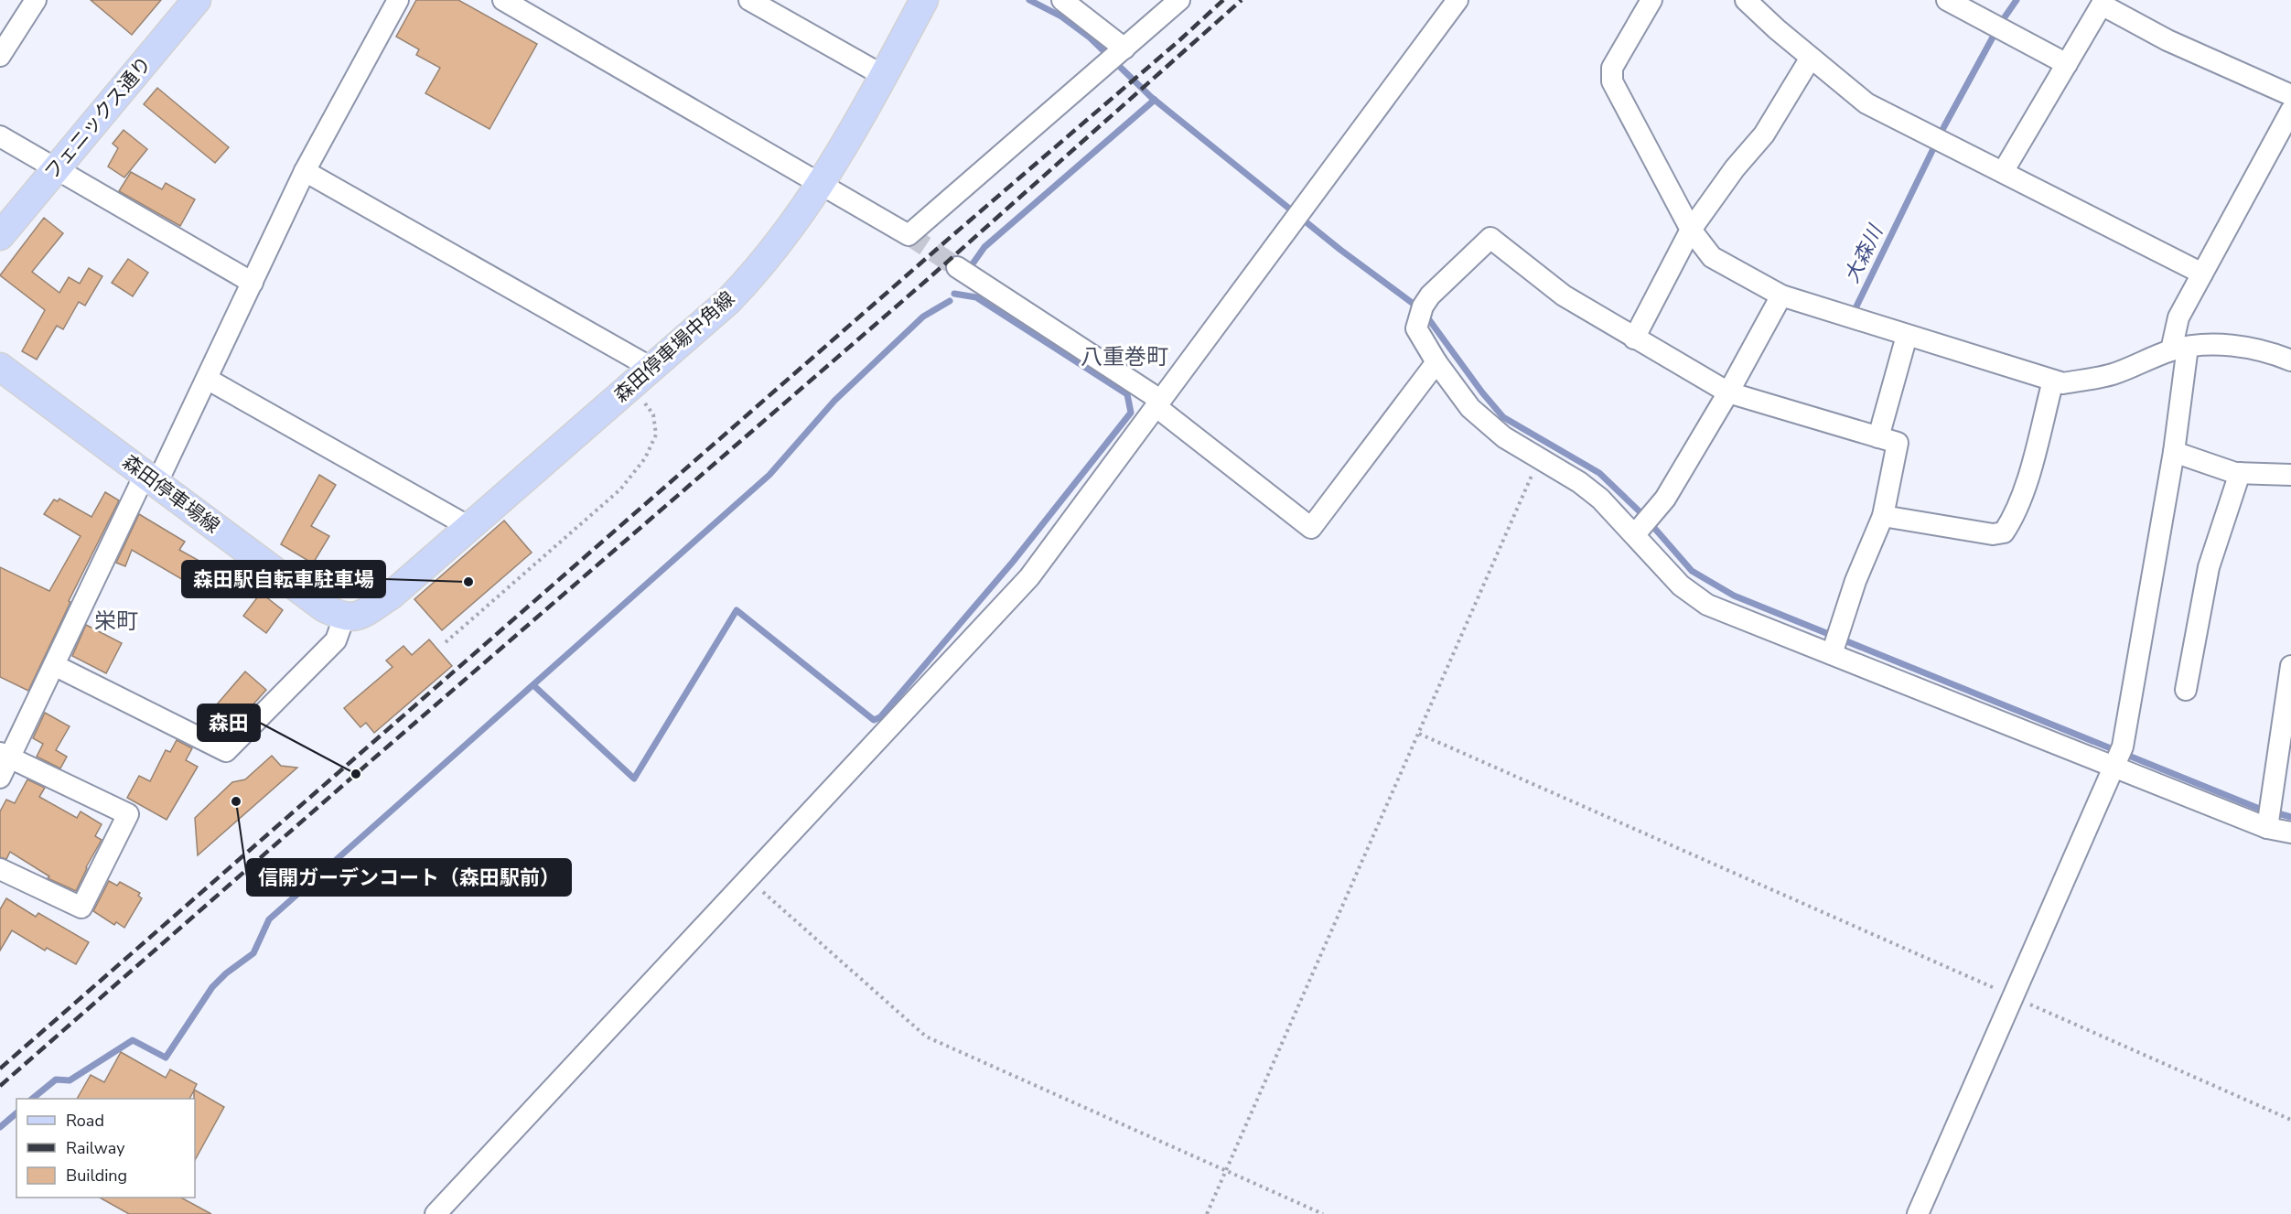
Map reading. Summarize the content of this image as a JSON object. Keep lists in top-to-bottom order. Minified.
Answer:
{"streets":{"main road":["フェニックス通り","森田停車場中角線","森田停車場線"]},"crossings":[["森田停車場中角線","森田停車場線"]],"districts":["八重巻町","栄町"],"water":["大森川"],"places":["森田駅自転車駐車場","森田","信開ガーデンコート（森田駅前）"],"legend":["Road","Railway","Building"]}
